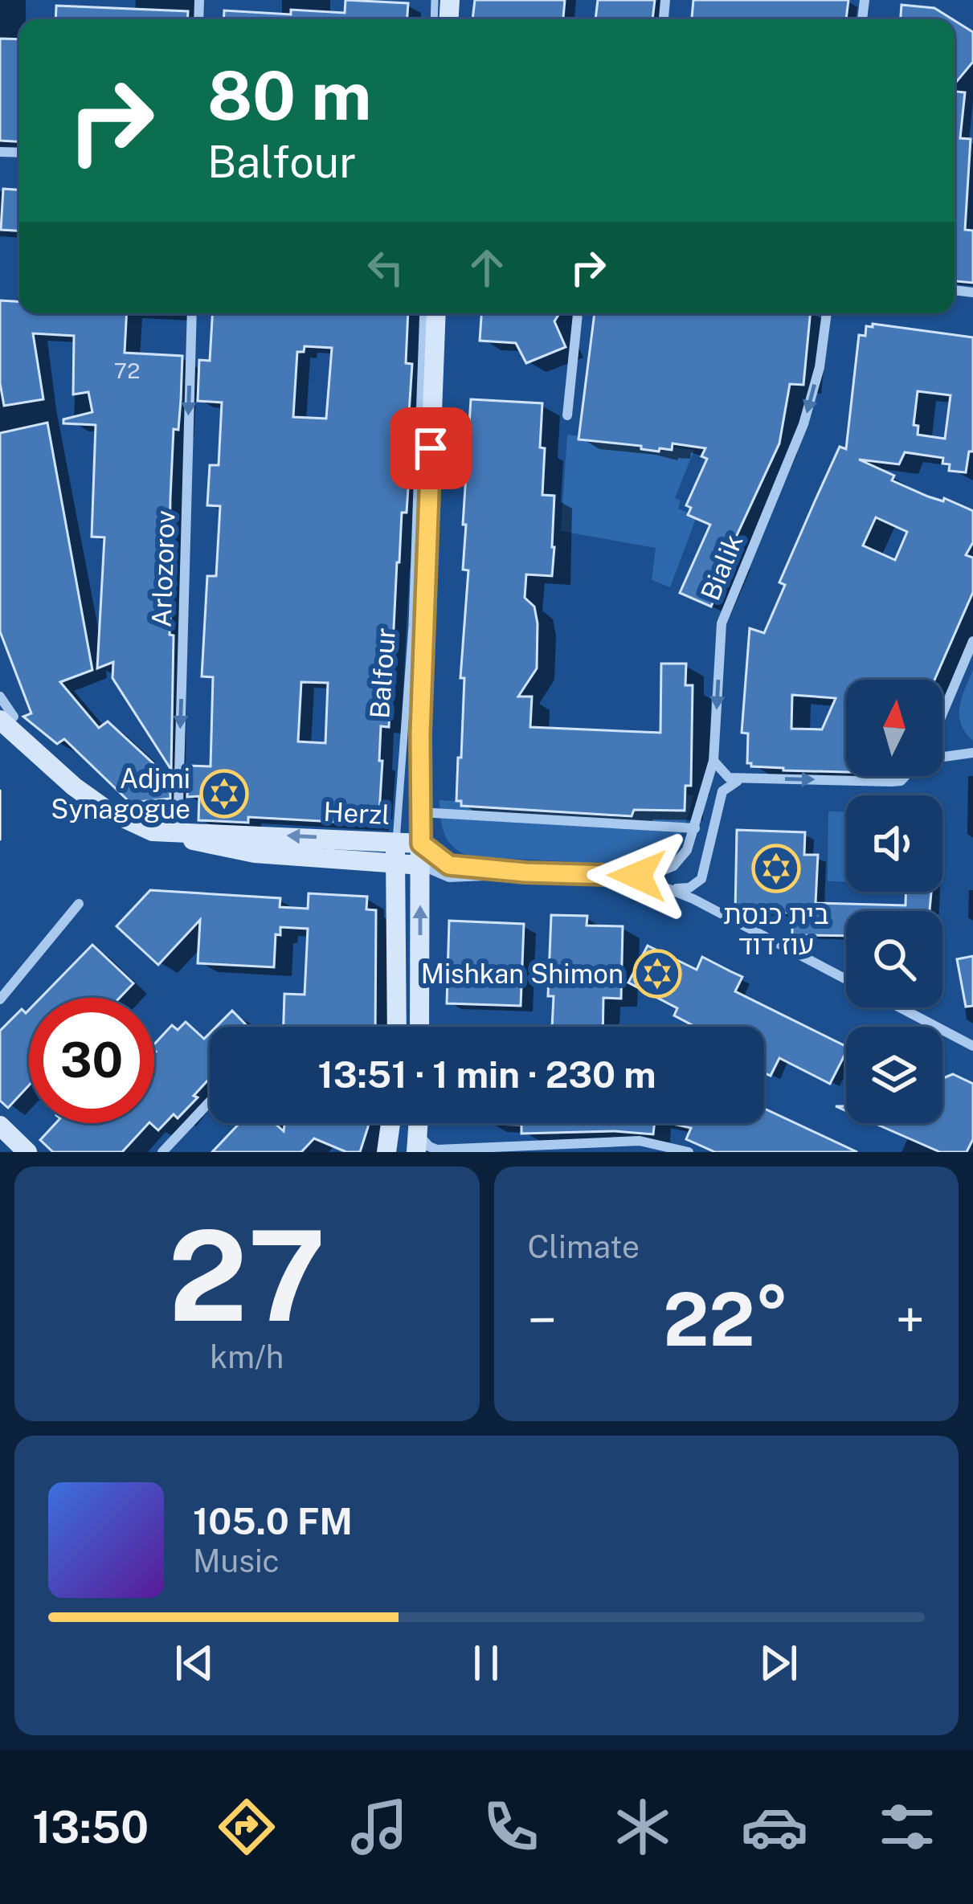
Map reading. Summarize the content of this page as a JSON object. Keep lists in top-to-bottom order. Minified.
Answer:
{"streets":{"street":["Bialik","Arlozorov","Balfour","Herzl"]},"crossings":[["Bialik","Herzl"],["Arlozorov","Herzl"],["Balfour","Herzl"]],"one_way":["Bialik","Arlozorov"],"places":{"synagogue":["Adjmi Synagogue","בית כנסת עוז דוד","Mishkan Shimon"]},"house_numbers":["72"],"north":"top","page":{"turn":["80 m","Balfour"],"limit":"30","trip":"13:51 · 1 min · 230 m","tile":[["27","km/h"],"Climate"],"heat":["−","22°","+"],"song":["105.0 FM","Music"],"tabs":"13:50"}}
